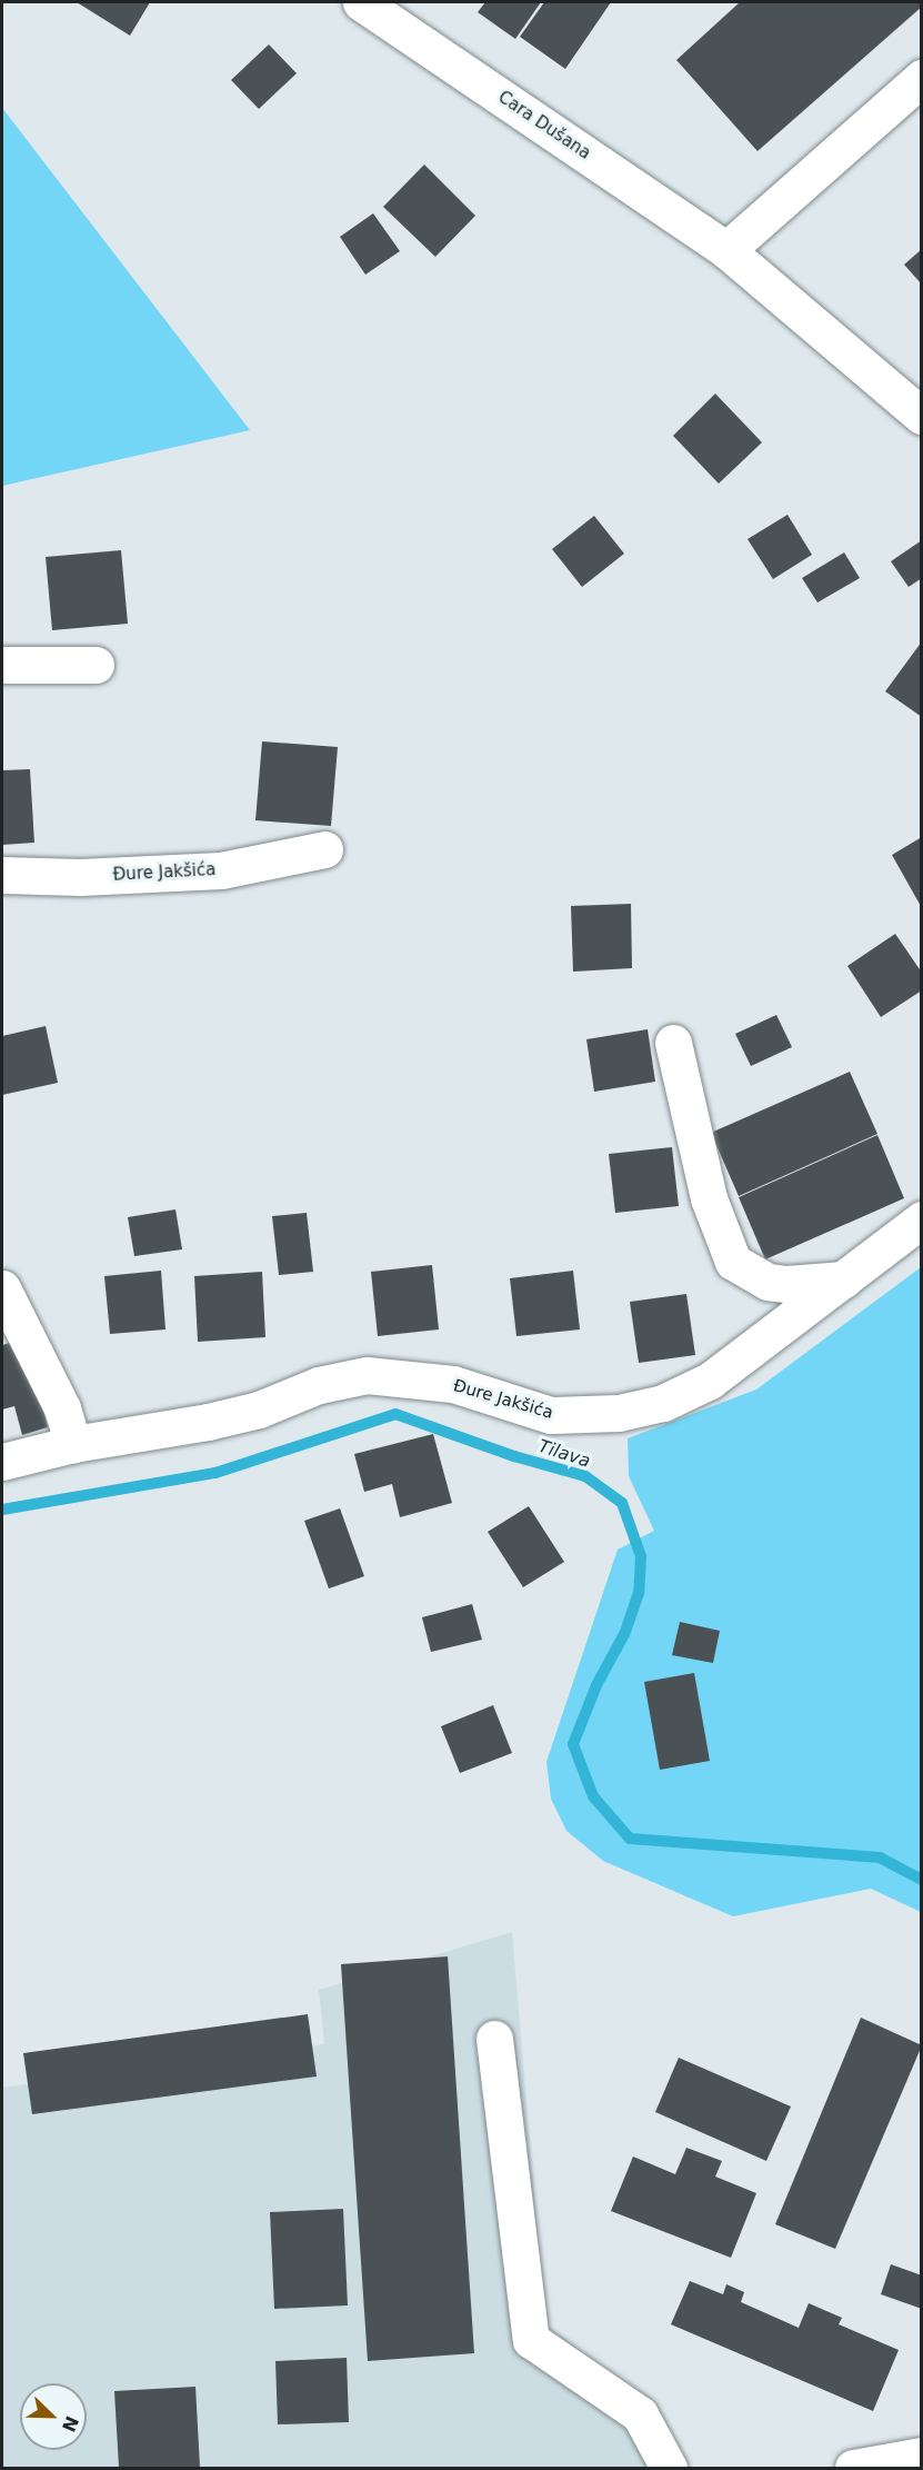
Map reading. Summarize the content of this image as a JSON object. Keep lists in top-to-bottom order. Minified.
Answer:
{"streets":{"street":["Cara Dušana","Đure Jakšića"]},"water":["Tilava"],"north":"bottom right"}
